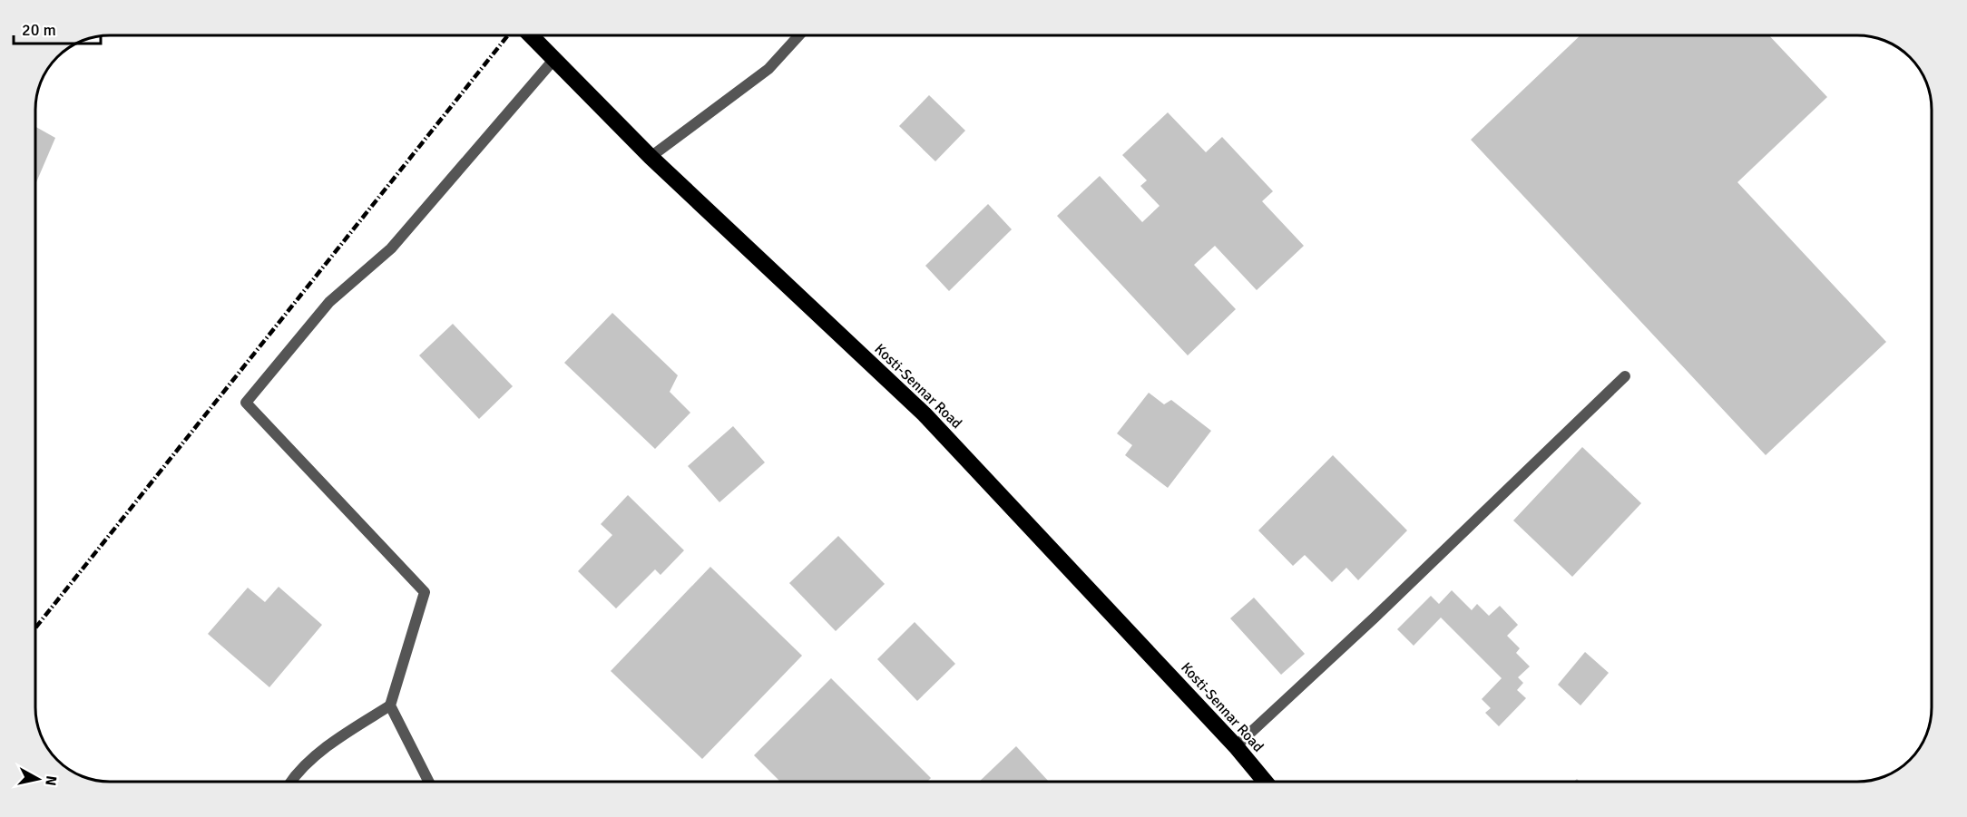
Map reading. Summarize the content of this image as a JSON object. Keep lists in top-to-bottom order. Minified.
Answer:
{"streets":{"highway":["Kosti-Sennar Road"]},"scale_bar":"20 m","north":"right"}
